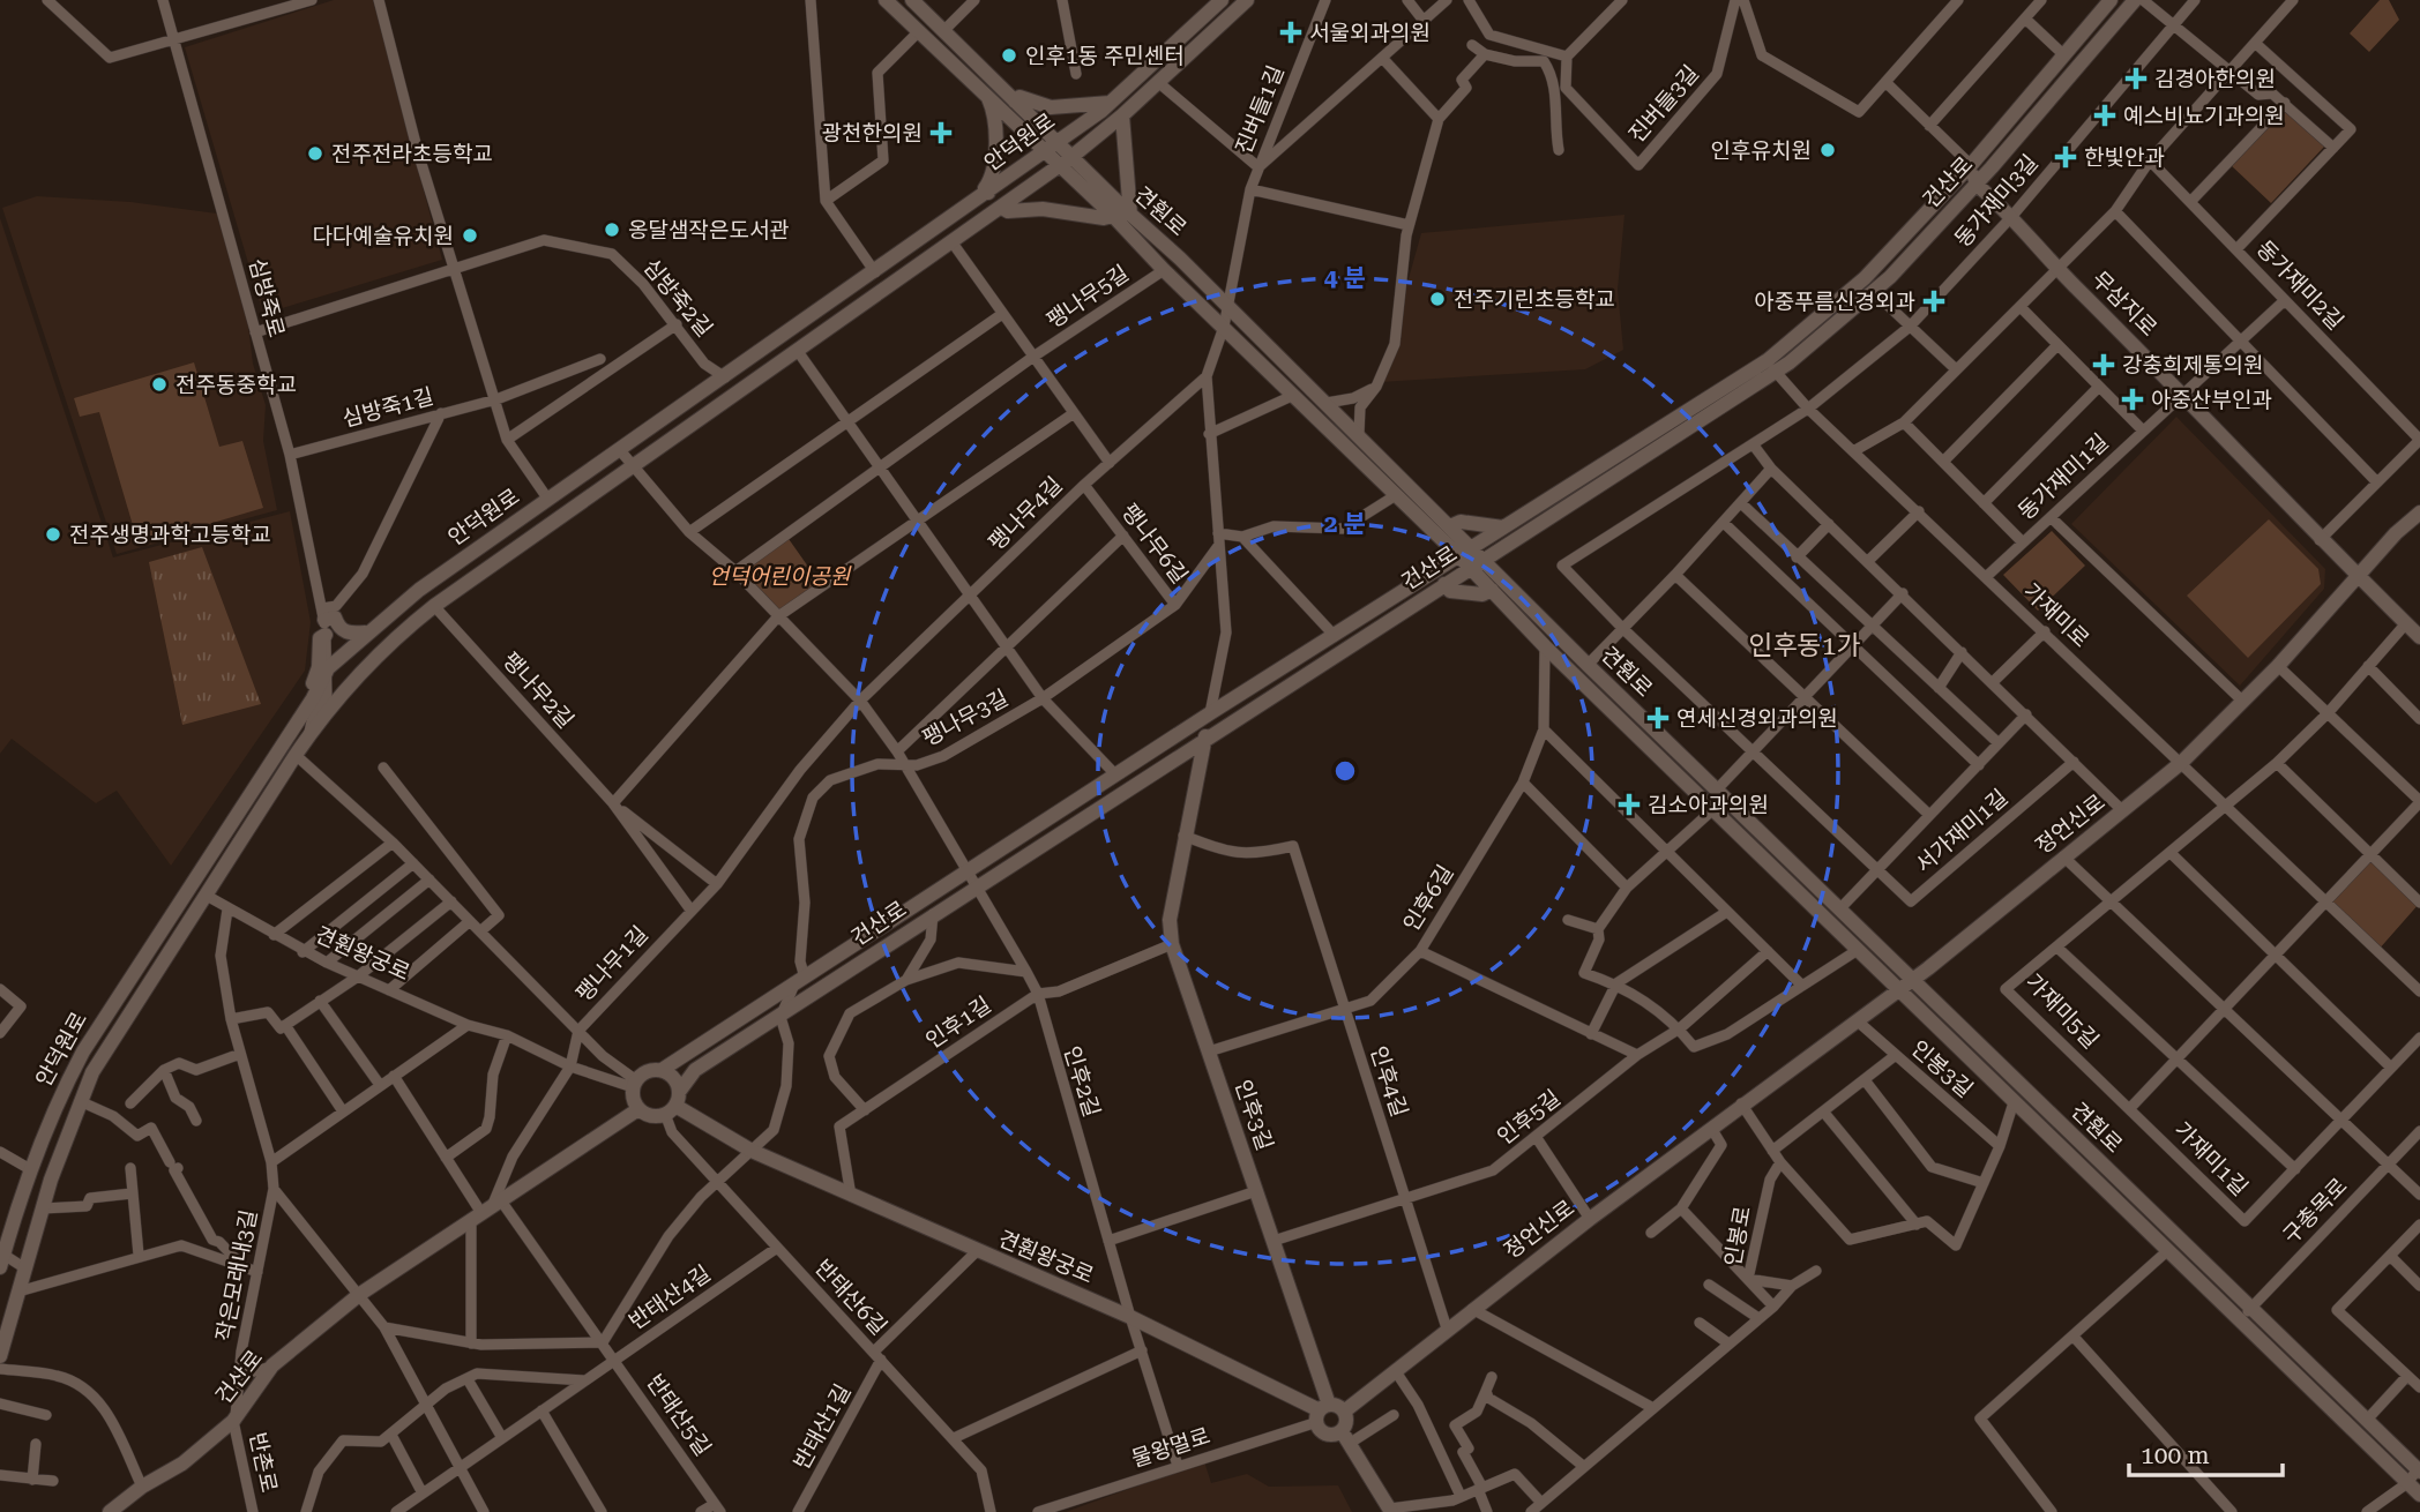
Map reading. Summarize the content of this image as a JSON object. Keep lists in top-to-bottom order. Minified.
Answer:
{"streets":{"street":["진버들3길","진버들1길","안덕원로","건산로","동가재미3길","견훤로","동가재미2길","팽나무5길","심방죽로","심방죽2길","무삼지로","심방죽1길","동가재미1길","팽나무4길","팽나무6길","가재미로","팽나무2길","팽나무3길","정언신로","서가재미1길","인후6길","견훤왕궁로","팽나무1길","가재미5길","인후1길","인봉3길","인후2길","인후4길","인후3길","인후5길","가재미1길","구총목로","인봉로","작은모래내3길","반태산4길","반태산6길","반태산5길","반태산1길","물왕멀로","반촌로"]},"crossings":[["진버들1길","견훤로"],["진버들1길","팽나무6길"],["안덕원로","견훤로"],["안덕원로","팽나무5길"],["안덕원로","심방죽로"],["안덕원로","심방죽2길"],["안덕원로","팽나무2길"],["안덕원로","팽나무3길"],["안덕원로","견훤왕궁로"],["안덕원로","팽나무1길"],["건산로","견훤로"],["건산로","무삼지로"],["건산로","팽나무6길"],["건산로","가재미로"],["건산로","팽나무3길"],["건산로","견훤왕궁로"],["건산로","인후2길"],["건산로","인후3길"],["건산로","작은모래내3길"],["건산로","반태산6길"],["건산로","반태산5길"],["건산로","반촌로"],["동가재미3길","무삼지로"],["동가재미3길","가재미로"],["견훤로","팽나무5길"],["견훤로","팽나무6길"],["견훤로","정언신로"],["견훤로","서가재미1길"],["견훤로","인후6길"],["견훤로","구총목로"],["동가재미2길","동가재미1길"],["팽나무5길","팽나무4길"],["팽나무5길","팽나무6길"],["심방죽로","심방죽2길"],["심방죽로","심방죽1길"],["무삼지로","동가재미1길"],["무삼지로","정언신로"],["무삼지로","가재미5길"],["동가재미1길","가재미로"],["팽나무4길","팽나무6길"],["팽나무4길","팽나무3길"],["팽나무6길","인후3길"],["가재미로","정언신로"],["가재미로","가재미5길"],["팽나무2길","팽나무1길"],["팽나무3길","인후2길"],["정언신로","인봉3길"],["정언신로","인후4길"],["인후6길","인후4길"],["인후6길","인후3길"],["견훤왕궁로","인후1길"],["견훤왕궁로","인후2길"],["견훤왕궁로","인후3길"],["견훤왕궁로","작은모래내3길"],["견훤왕궁로","반태산6길"],["견훤왕궁로","반태산1길"],["견훤왕궁로","물왕멀로"],["가재미5길","가재미1길"],["인후1길","인후2길"],["인후1길","인후3길"],["인후2길","물왕멀로"],["인후4길","인후3길"],["인후4길","인후5길"],["인후3길","인후5길"],["인후3길","물왕멀로"],["작은모래내3길","반촌로"],["반태산4길","반태산6길"],["반태산4길","반태산5길"],["반태산6길","반태산1길"]],"districts":["인후동1가"],"parks":["언덕어린이공원"],"places":{"health":["서울외과의원","김경아한의원","예스비뇨기과의원","광천한의원","한빛안과","아중푸름신경외과","강충희제통의원","아중산부인과","연세신경외과의원","김소아과의원"],"other":["인후1동 주민센터","인후유치원","전주전라초등학교","옹달샘작은도서관","다다예술유치원","전주기린초등학교","전주동중학교","전주생명과학고등학교"]},"scale_bar":"100 m","rings":["4 분","2 분"]}
